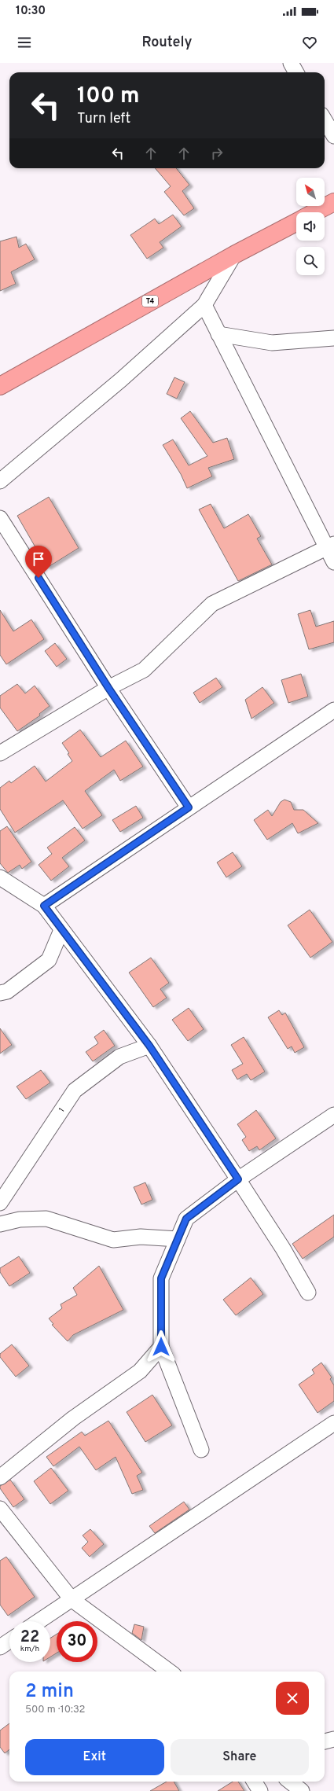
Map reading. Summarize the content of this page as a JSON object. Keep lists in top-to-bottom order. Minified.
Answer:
{"streets":{"highway":["T4"],"street":["1"]},"north":"top left","page":{"status":"10:30","header":"Routely","turn":["100 m","Turn left"],"speed":"22 km/h","limit":"30","heading":["2 min","500 m · 10:32"],"buttons":["Exit","Share"]}}
